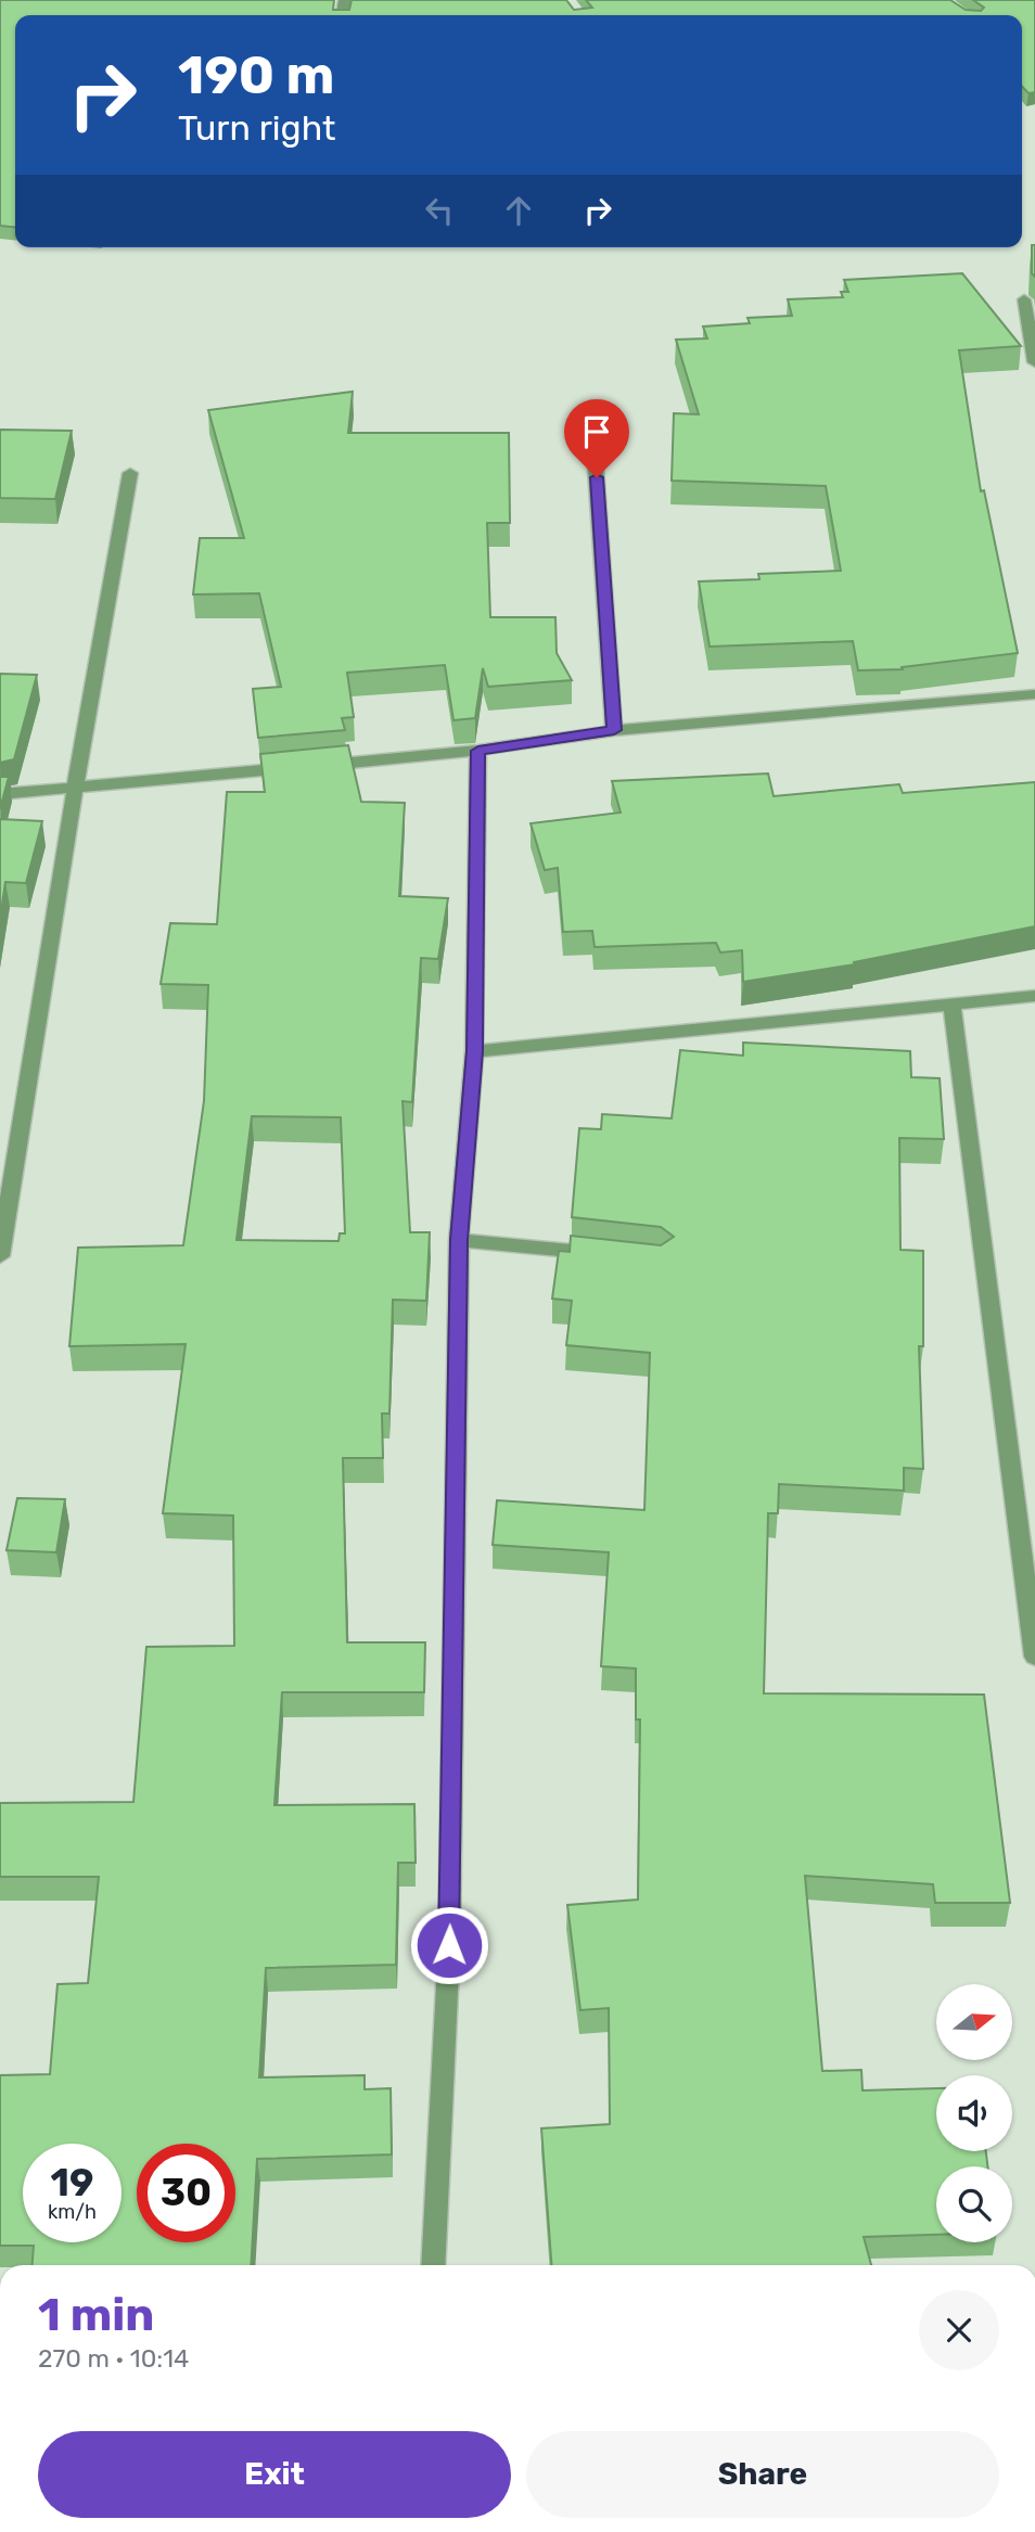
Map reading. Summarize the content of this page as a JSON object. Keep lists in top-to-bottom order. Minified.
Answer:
{"north":"right","page":{"turn":["190 m","Turn right"],"speed":"19 km/h","limit":"30","heading":["1 min","270 m · 10:14"],"buttons":["Exit","Share"]}}
